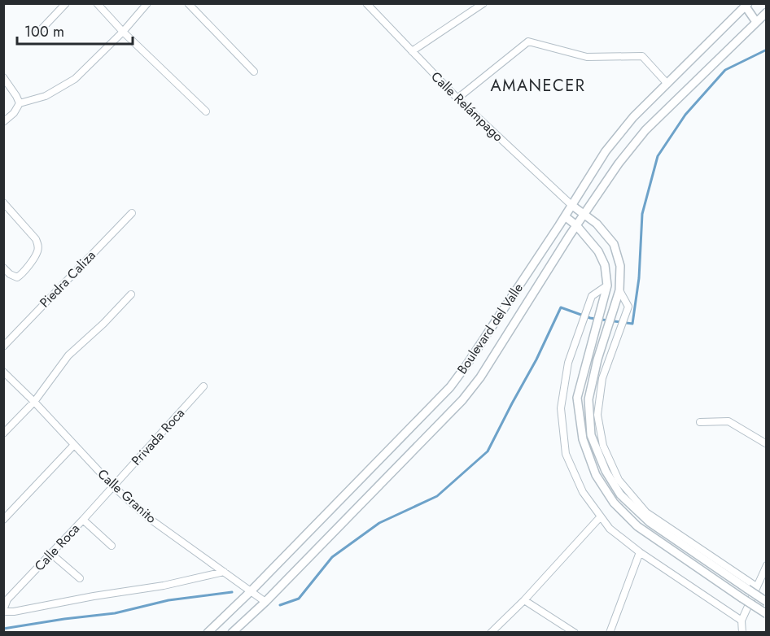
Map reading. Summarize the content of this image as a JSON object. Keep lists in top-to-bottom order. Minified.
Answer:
{"streets":{"street":["Calle Relámpago","Piedra Caliza","Boulevard del Valle","Privada Roca","Calle Granito","Calle Roca"]},"crossings":[["Calle Relámpago","Boulevard del Valle"],["Boulevard del Valle","Calle Granito"],["Privada Roca","Calle Granito"],["Privada Roca","Calle Roca"],["Calle Granito","Calle Roca"]],"districts":["AMANECER"],"scale_bar":"100 m"}
